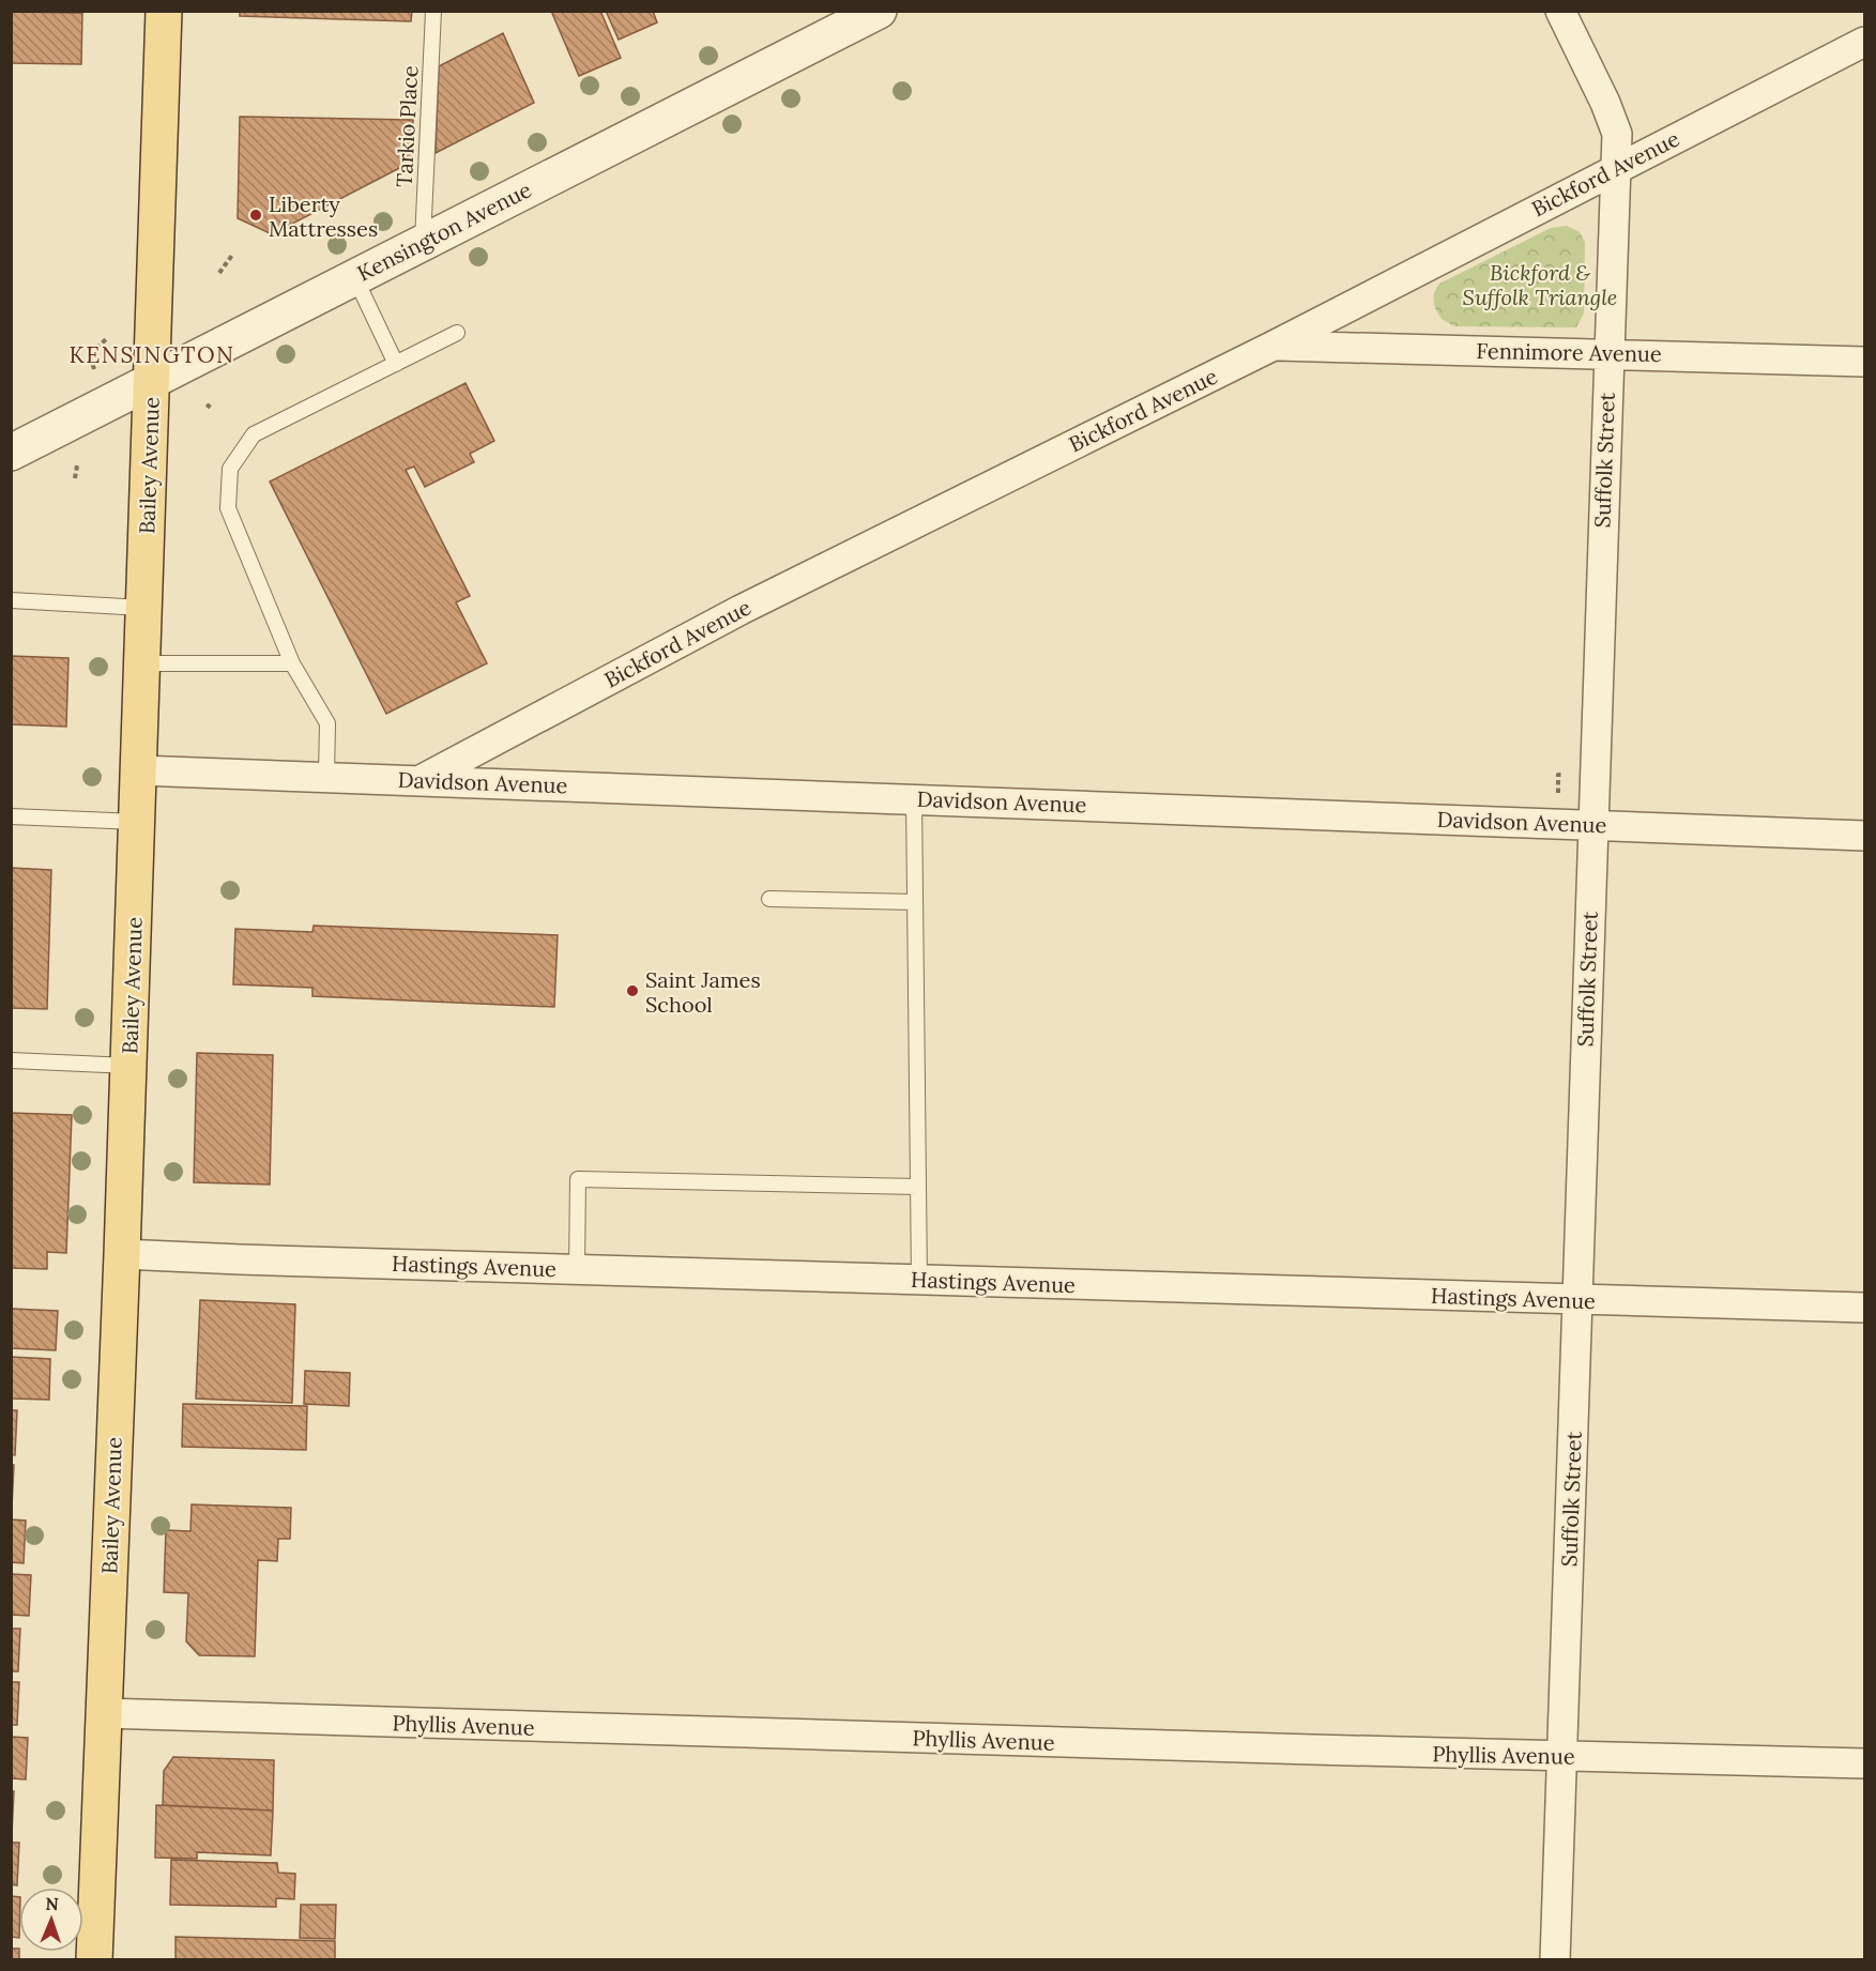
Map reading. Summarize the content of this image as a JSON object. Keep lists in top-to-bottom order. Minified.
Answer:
{"streets":{"main road":["Bailey Avenue"],"street":["Bickford Avenue","Kensington Avenue","Fennimore Avenue","Suffolk Street","Davidson Avenue","Hastings Avenue","Phyllis Avenue"],"lane":["Tarkio Place"]},"crossings":[["Tarkio Place","Kensington Avenue"],["Bickford Avenue","Fennimore Avenue"],["Bickford Avenue","Suffolk Street"],["Bickford Avenue","Davidson Avenue"],["Kensington Avenue","Bailey Avenue"],["Fennimore Avenue","Suffolk Street"],["Suffolk Street","Davidson Avenue"],["Suffolk Street","Hastings Avenue"],["Suffolk Street","Phyllis Avenue"],["Bailey Avenue","Davidson Avenue"],["Bailey Avenue","Hastings Avenue"],["Bailey Avenue","Phyllis Avenue"]],"districts":["KENSINGTON"],"parks":["Bickford & Suffolk Triangle"],"places":["Liberty Mattresses","Saint James School"],"north":"top"}
